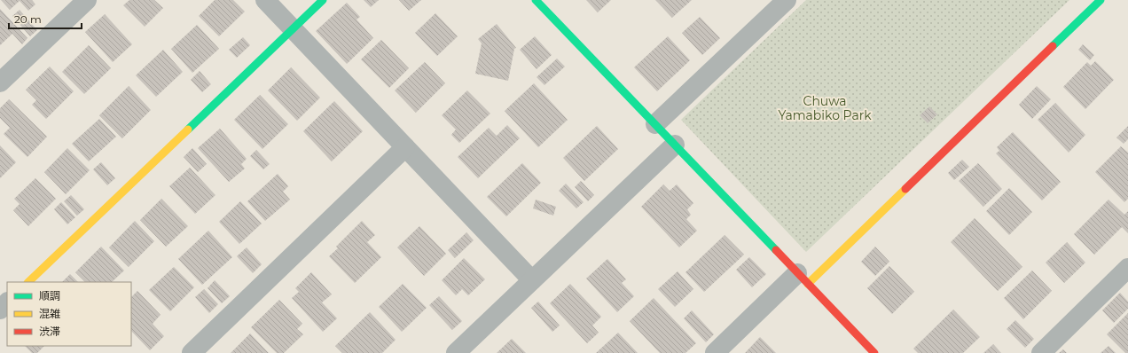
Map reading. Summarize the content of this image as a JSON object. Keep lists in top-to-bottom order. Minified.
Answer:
{"parks":["Chuwa Yamabiko Park"],"legend":["順調","混雑","渋滞"],"scale_bar":"20 m"}
